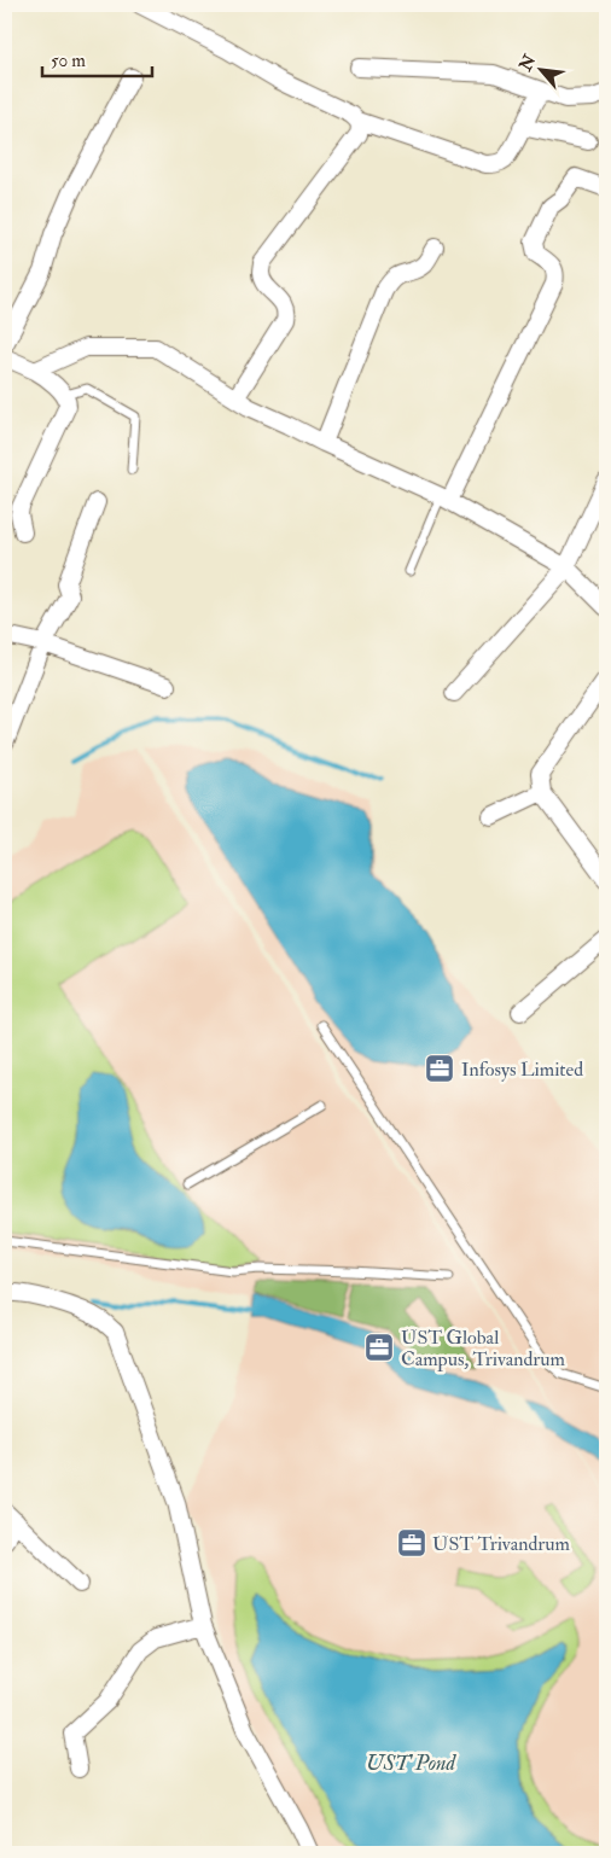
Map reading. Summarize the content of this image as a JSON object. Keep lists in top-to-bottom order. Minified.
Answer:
{"water":["UST Pond"],"places":{"office":["Infosys Limited","UST Global Campus, Trivandrum","UST Trivandrum"]},"scale_bar":"50 m","north":"top left"}
